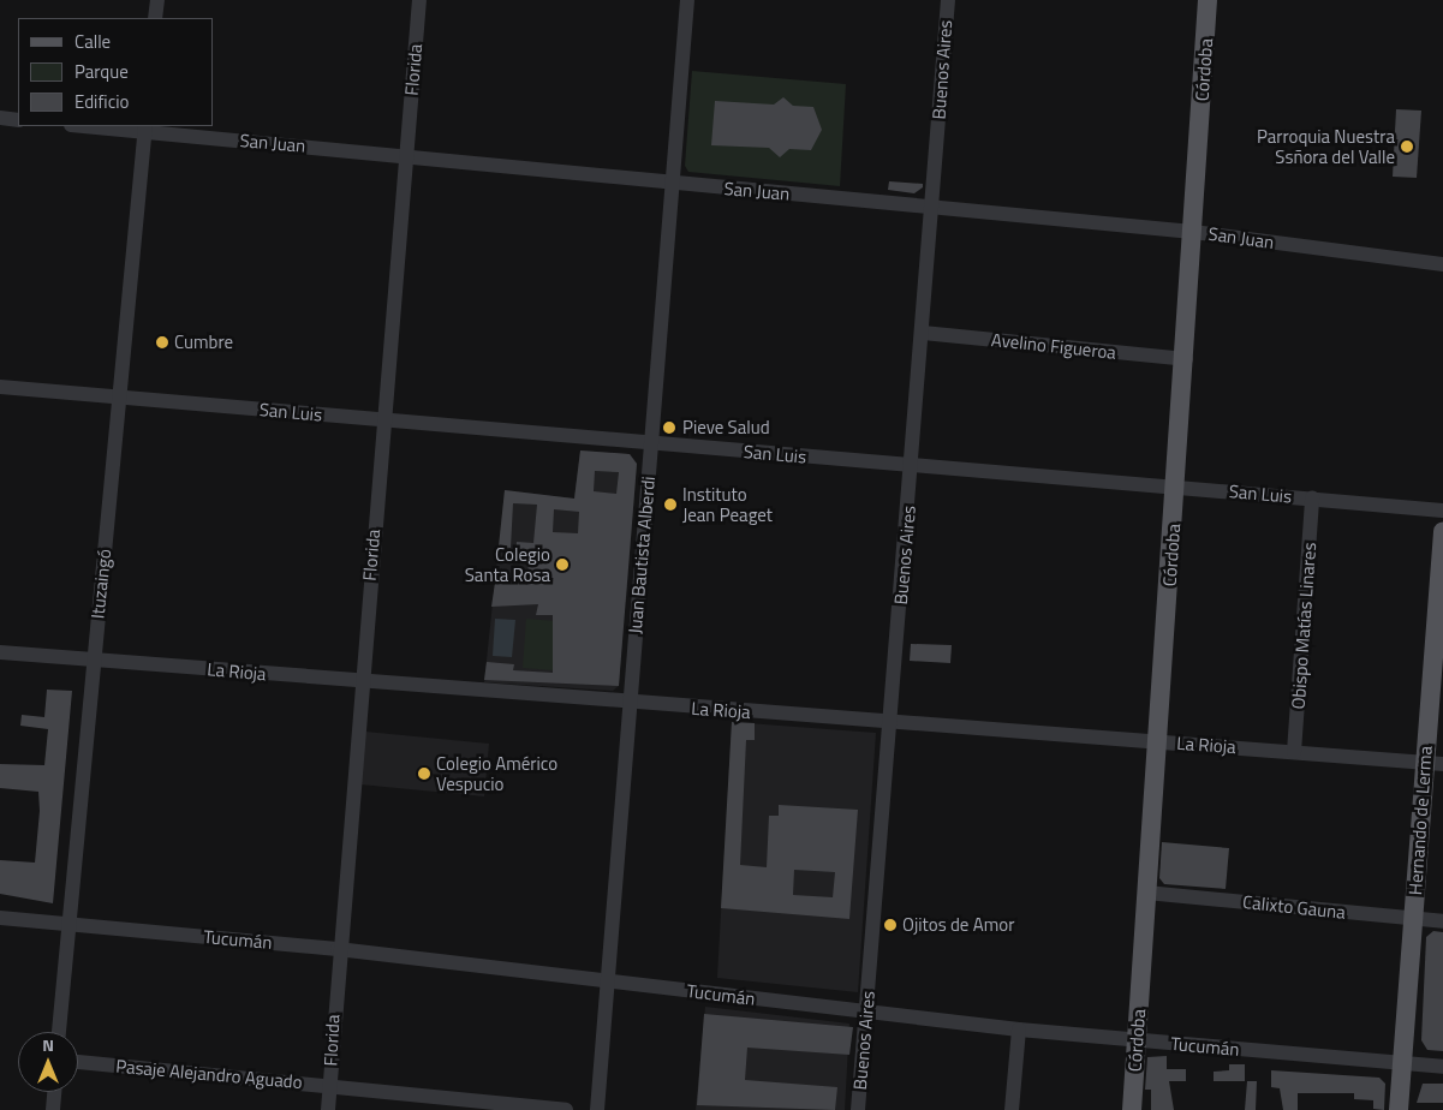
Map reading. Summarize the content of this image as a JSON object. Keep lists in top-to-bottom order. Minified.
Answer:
{"streets":{"main road":["Córdoba","Hernando de Lerma"],"street":["Florida","Buenos Aires","San Juan","Avelino Figueroa","San Luis","Juan Bautista Alberdi","Ituzaingó","Obispo Matías Linares","La Rioja","Calixto Gauna","Tucumán","Pasaje Alejandro Aguado"]},"crossings":[["Florida","San Juan"],["Florida","San Luis"],["Florida","La Rioja"],["Florida","Tucumán"],["Florida","Pasaje Alejandro Aguado"],["Buenos Aires","San Juan"],["Buenos Aires","Avelino Figueroa"],["Buenos Aires","San Luis"],["Buenos Aires","La Rioja"],["Buenos Aires","Tucumán"],["Córdoba","San Juan"],["Córdoba","Avelino Figueroa"],["Córdoba","San Luis"],["Córdoba","La Rioja"],["Córdoba","Calixto Gauna"],["Córdoba","Tucumán"],["San Juan","Juan Bautista Alberdi"],["San Juan","Ituzaingó"],["San Luis","Juan Bautista Alberdi"],["San Luis","Ituzaingó"],["San Luis","Obispo Matías Linares"],["Juan Bautista Alberdi","La Rioja"],["Juan Bautista Alberdi","Tucumán"],["Ituzaingó","La Rioja"],["Ituzaingó","Tucumán"],["Obispo Matías Linares","La Rioja"],["La Rioja","Hernando de Lerma"],["Hernando de Lerma","Calixto Gauna"],["Hernando de Lerma","Tucumán"]],"places":["Parroquia Nuestra Ssñora del Valle","Cumbre","Pieve Salud","Instituto Jean Peaget","Colegio Santa Rosa","Colegio Américo Vespucio","Ojitos de Amor"],"legend":["Calle","Parque","Edificio"],"north":"top"}
